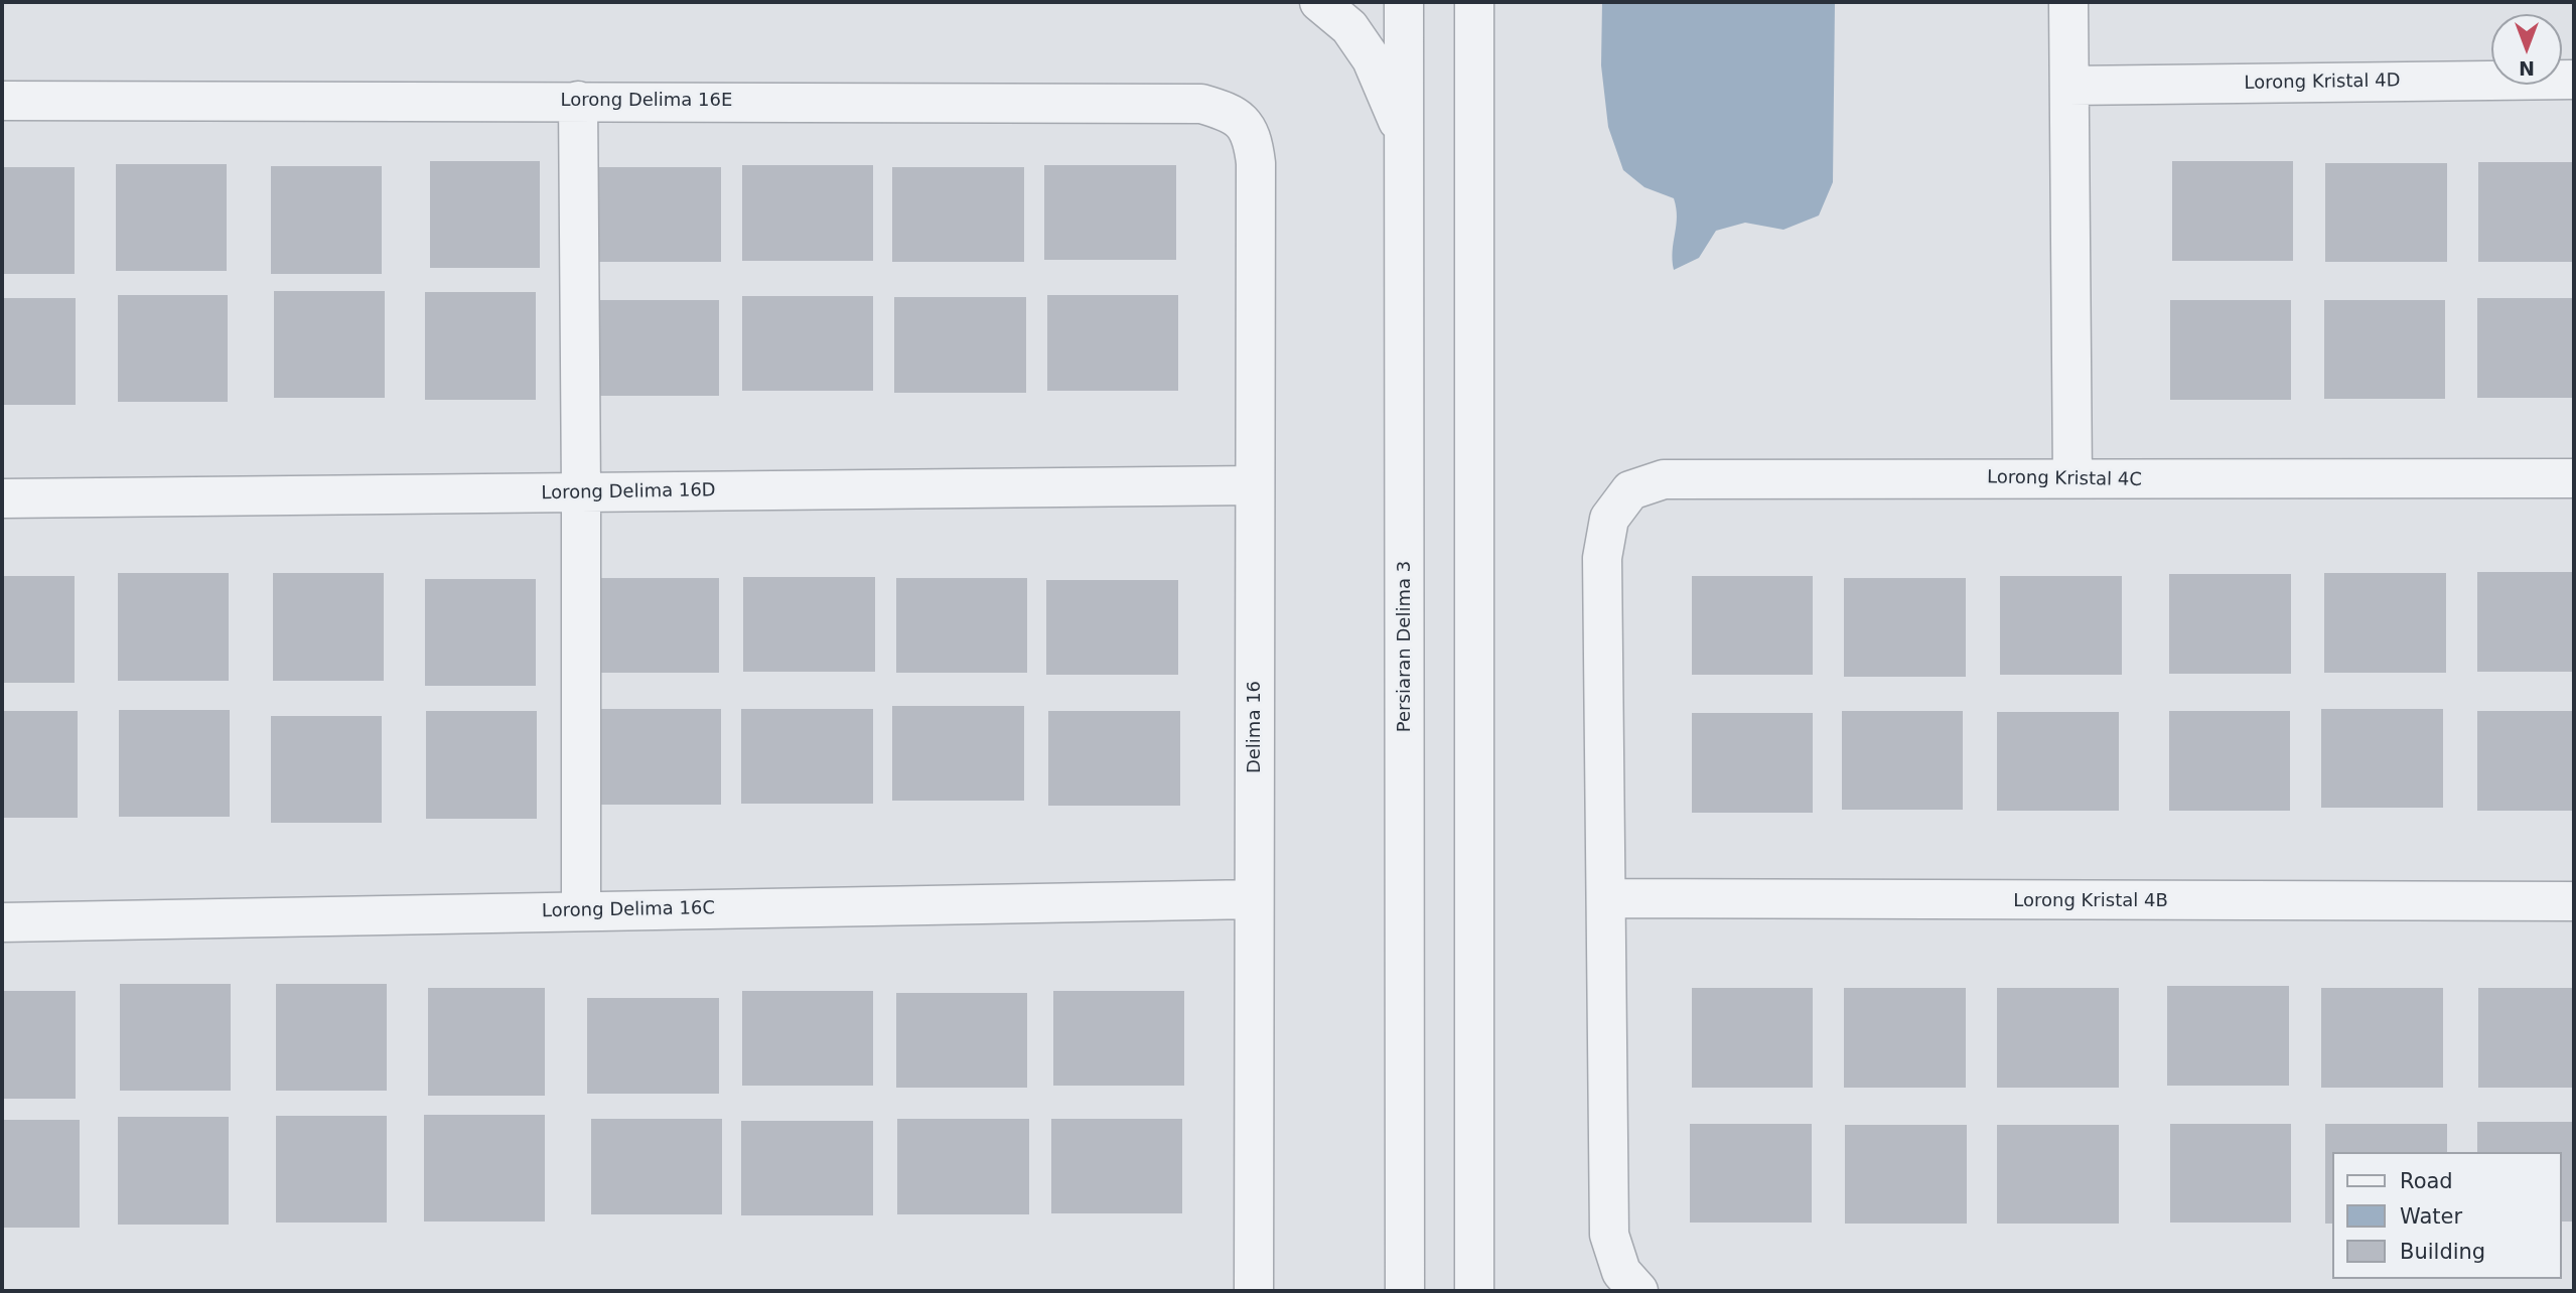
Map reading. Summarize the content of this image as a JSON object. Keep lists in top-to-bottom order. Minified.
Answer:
{"streets":{"street":["Lorong Kristal 4D","Lorong Delima 16E","Lorong Kristal 4C","Lorong Delima 16D","Persiaran Delima 3","Delima 16","Lorong Kristal 4B","Lorong Delima 16C"]},"crossings":[["Lorong Delima 16E","Delima 16"],["Lorong Kristal 4C","Lorong Kristal 4B"],["Lorong Delima 16D","Delima 16"],["Delima 16","Lorong Delima 16C"]],"legend":["Road","Water","Building"],"north":"bottom"}
